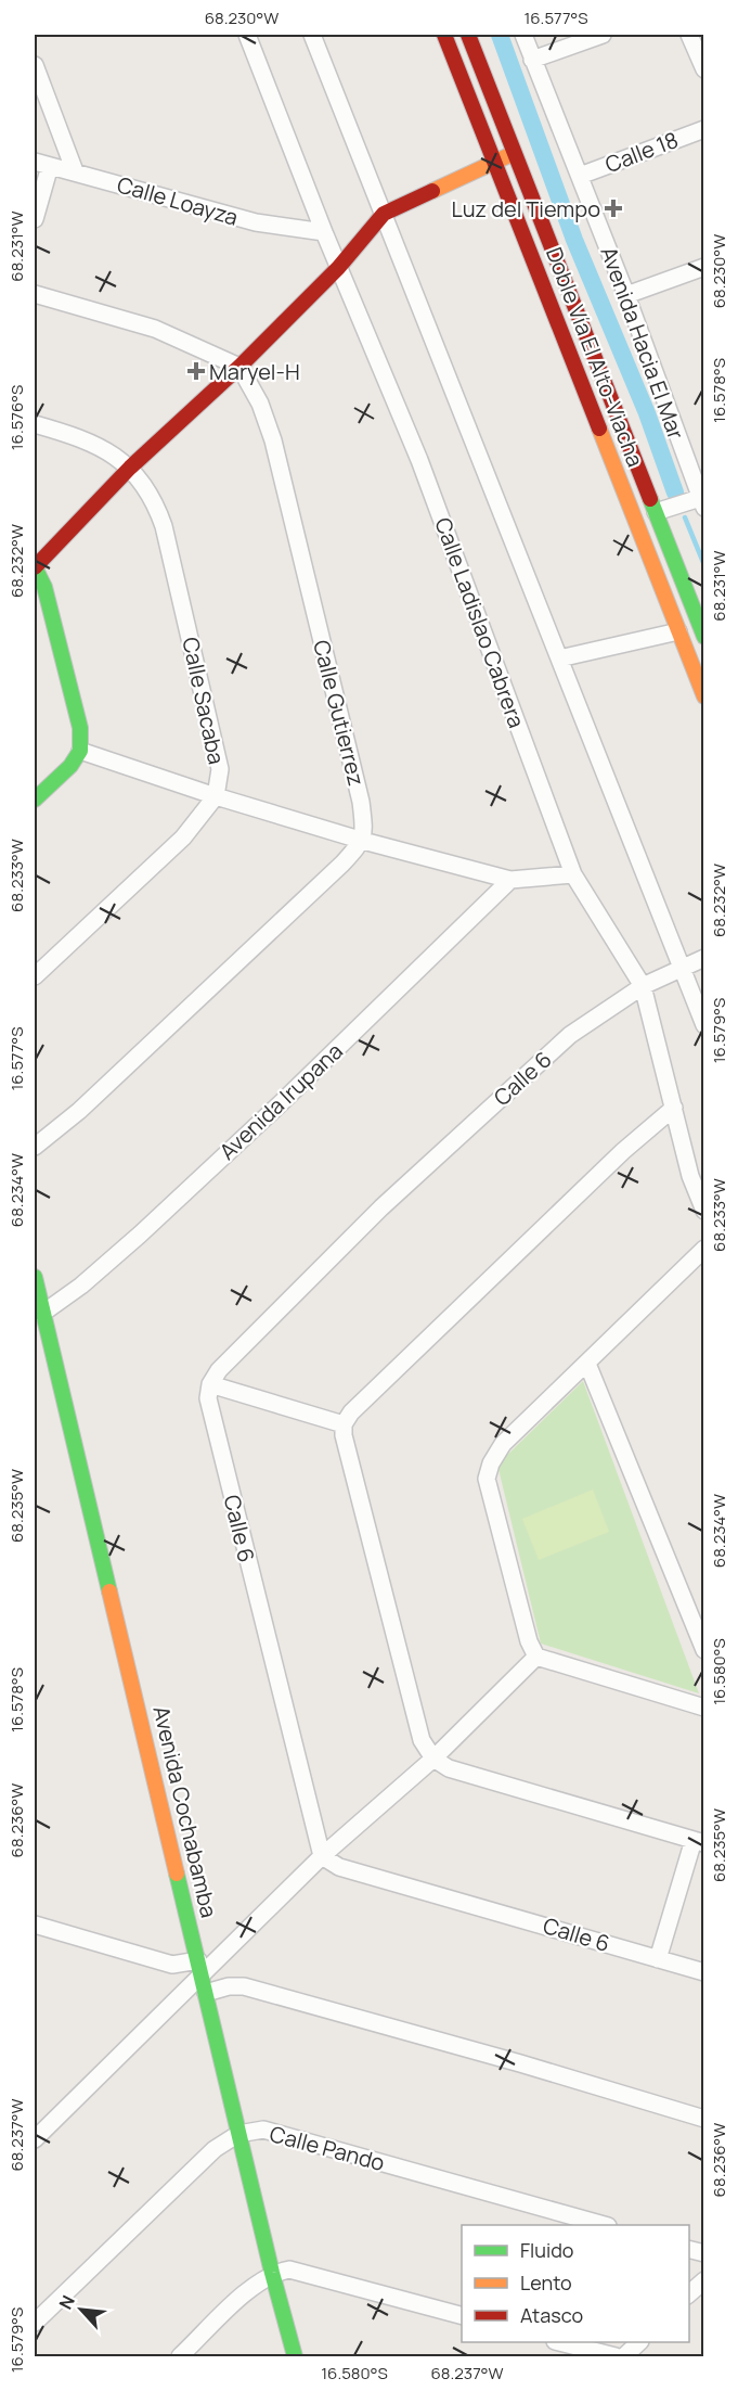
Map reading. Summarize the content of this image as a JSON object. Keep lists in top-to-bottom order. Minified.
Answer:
{"streets":{"main road":["Doble Vía El Alto-Viacha","Avenida Cochabamba"],"street":["Calle 18","Calle Loayza","Avenida Hacia El Mar","Calle Ladislao Cabrera","Calle Sacaba","Calle Gutierrez","Calle 6","Avenida Irupana","Calle Pando"]},"crossings":[["Calle 18","Avenida Hacia El Mar"],["Calle Loayza","Calle Ladislao Cabrera"],["Calle Ladislao Cabrera","Calle 6"],["Avenida Irupana","Avenida Cochabamba"],["Avenida Cochabamba","Calle Pando"]],"places":{"health":["Luz del Tiempo","Maryel-H"]},"legend":["Fluido","Lento","Atasco"],"north":"top left","coordinates":["68.230°W","16.577°S","68.231°W","16.578°S","16.576°S","68.232°W","68.233°W","16.579°S","68.234°W","68.235°W","16.580°S","68.236°W","68.237°W"]}
